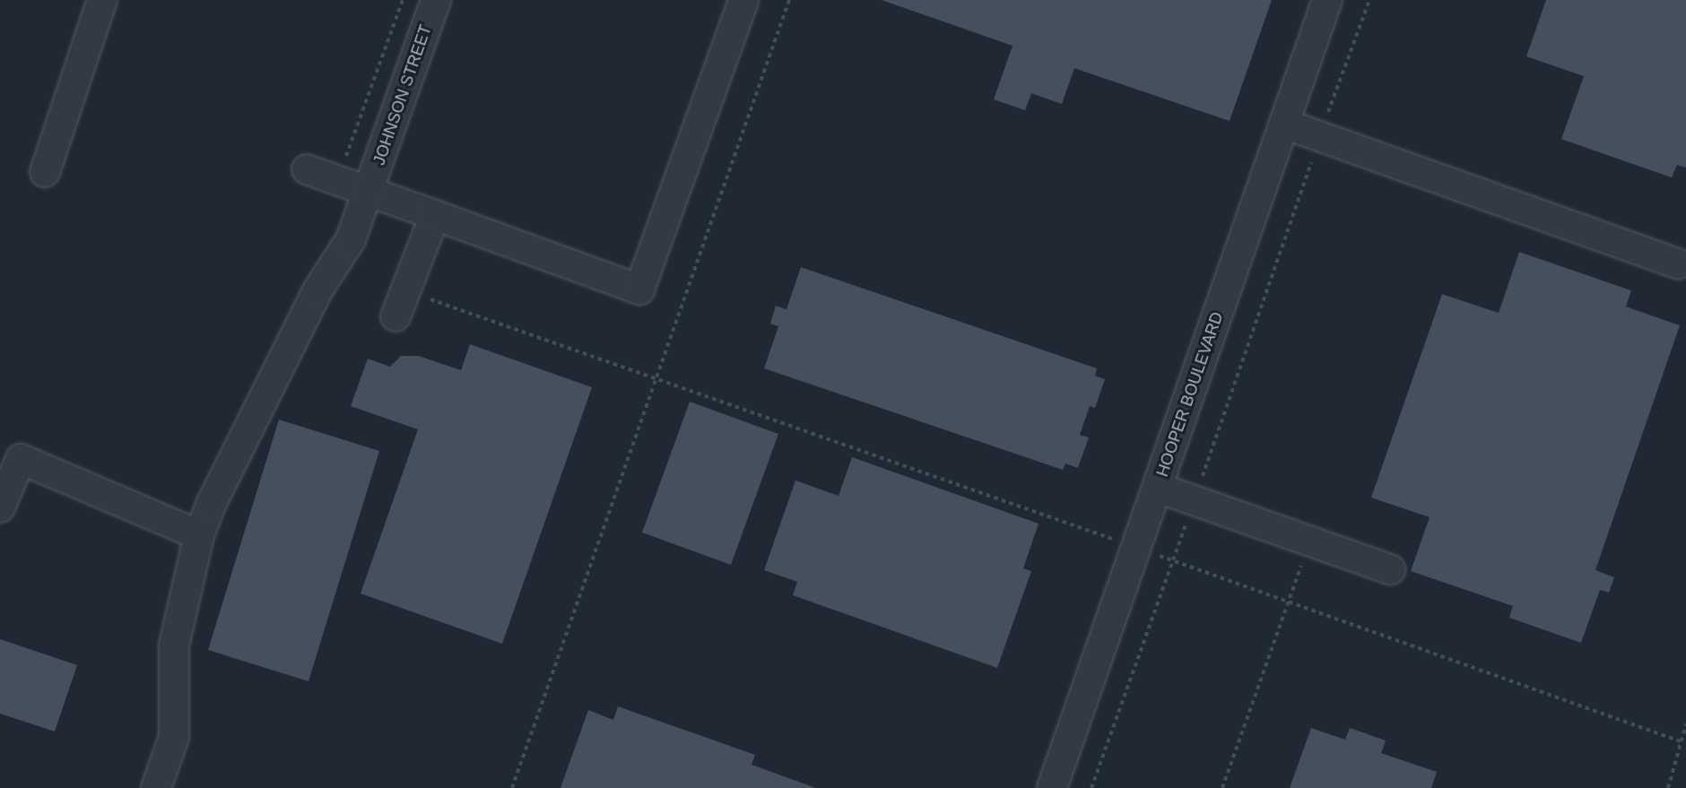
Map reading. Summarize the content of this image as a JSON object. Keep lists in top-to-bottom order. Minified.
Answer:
{"streets":{"street":["JOHNSON STREET","HOOPER BOULEVARD"]}}
